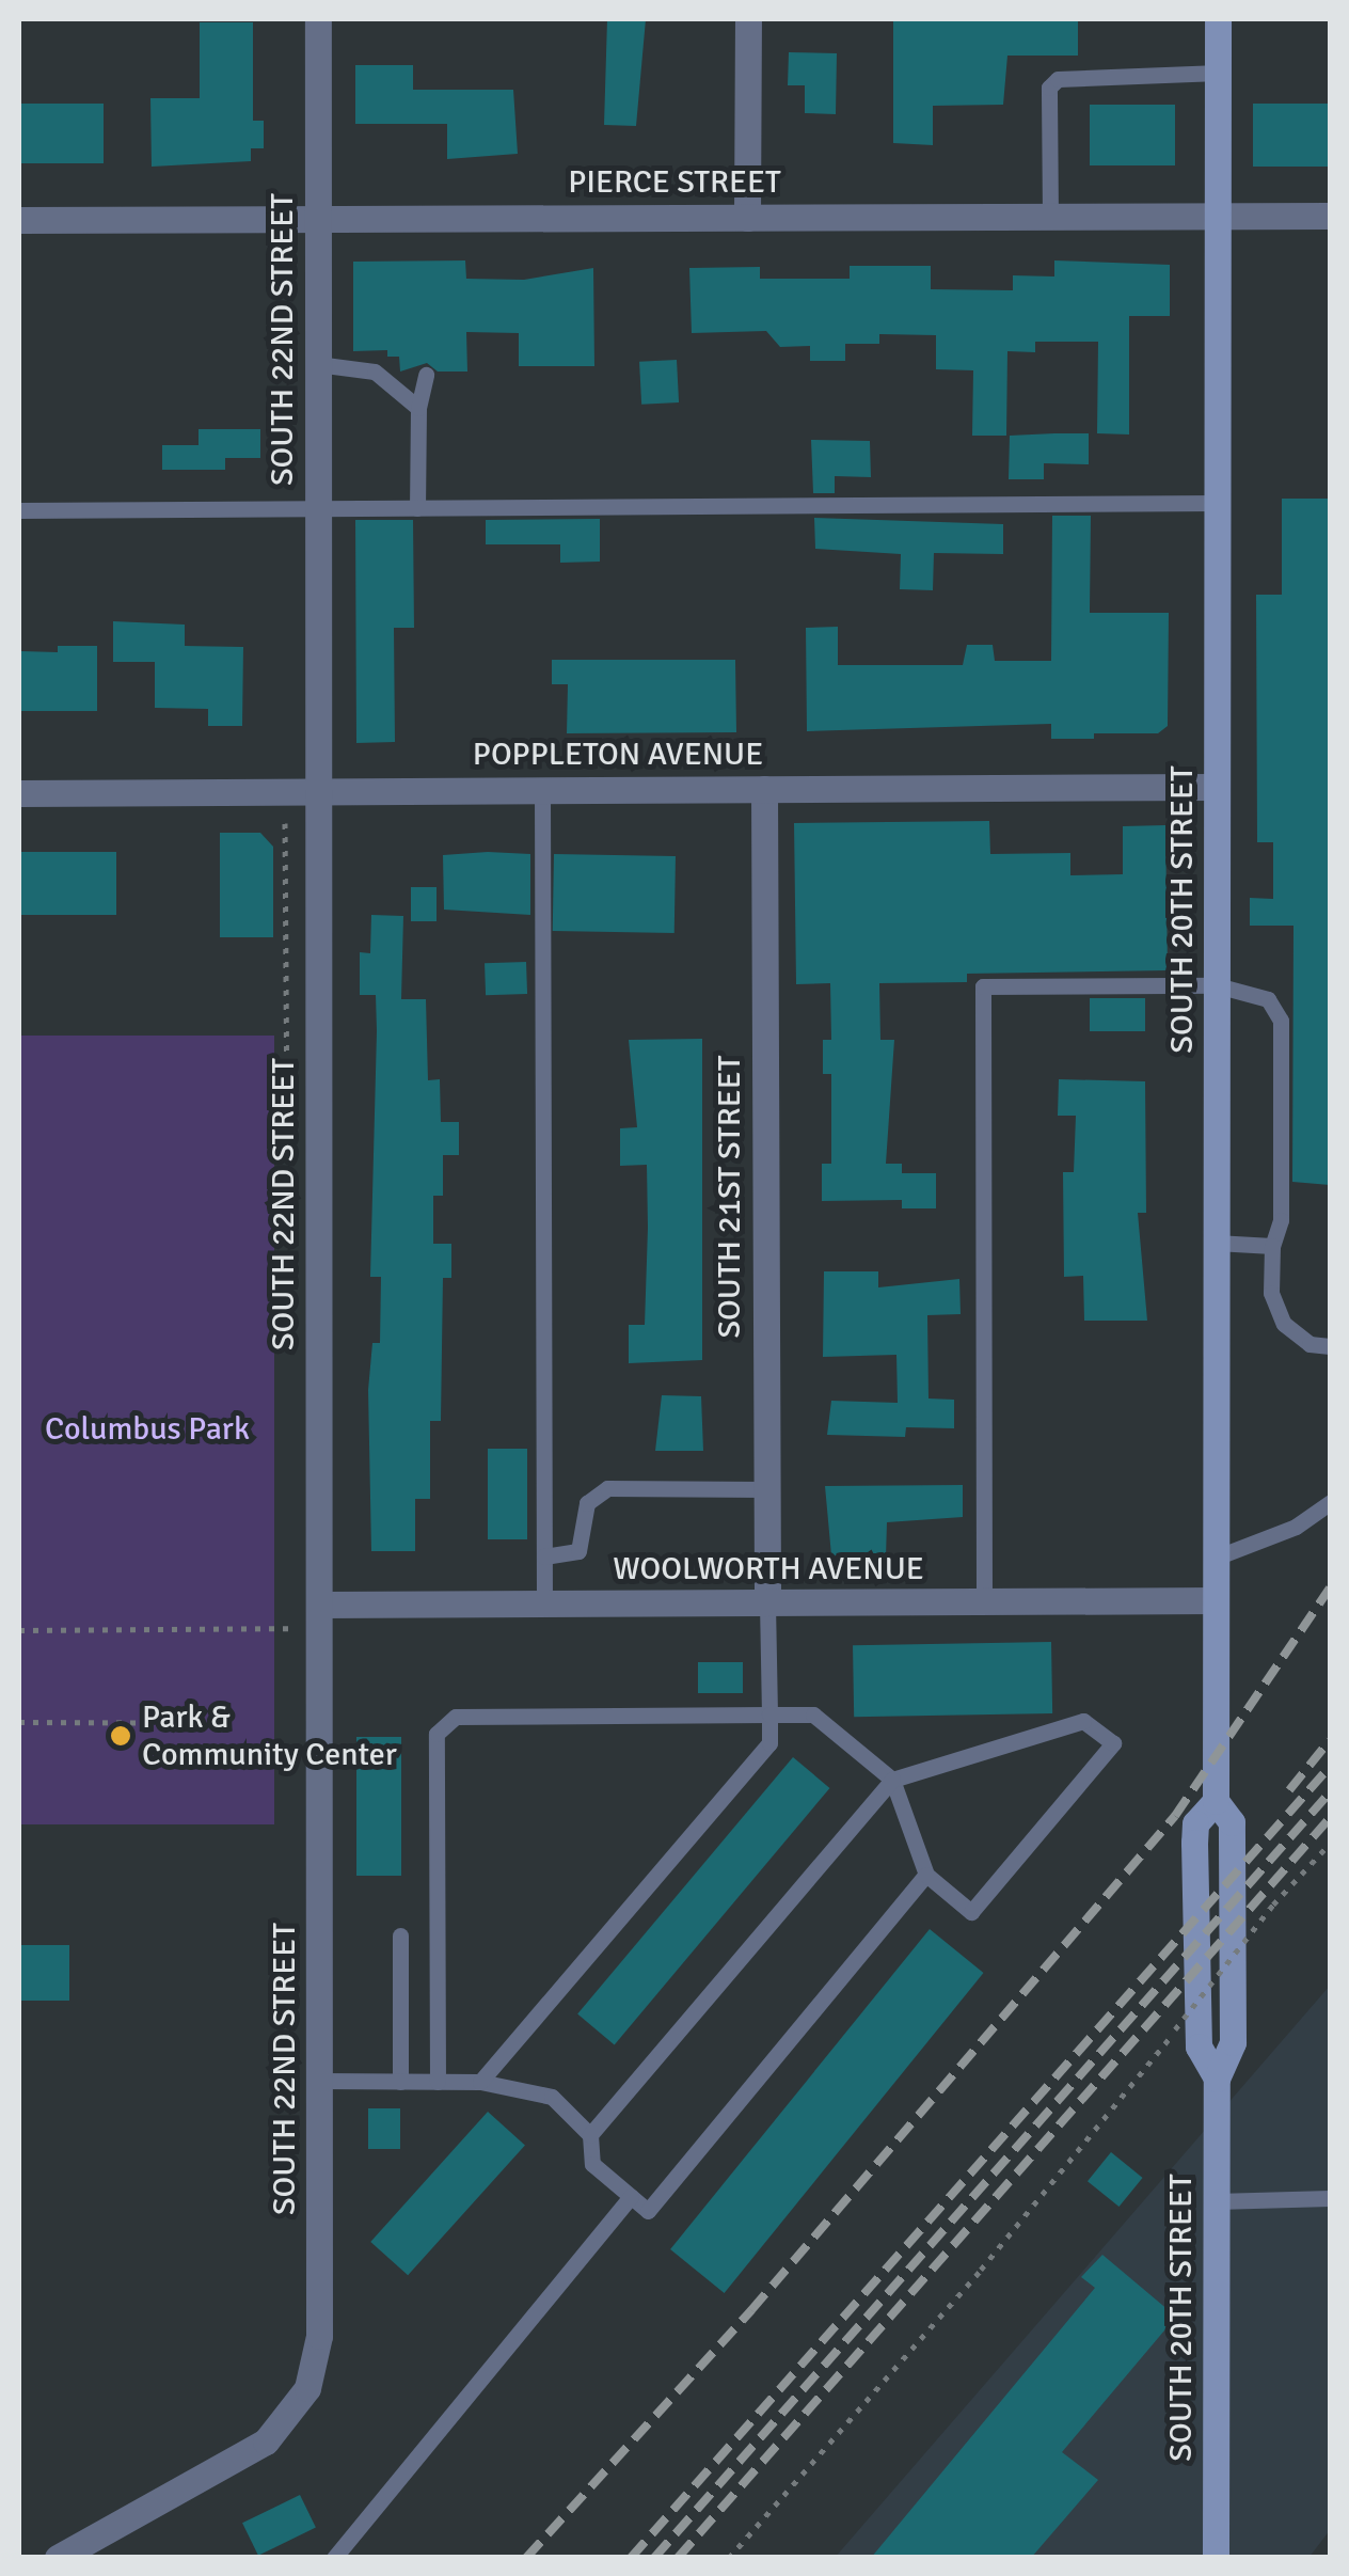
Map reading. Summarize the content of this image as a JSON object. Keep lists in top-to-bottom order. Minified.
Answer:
{"streets":{"street":["PIERCE STREET","SOUTH 22ND STREET","POPPLETON AVENUE","SOUTH 20TH STREET","SOUTH 21ST STREET","WOOLWORTH AVENUE"]},"crossings":[["PIERCE STREET","SOUTH 22ND STREET"],["PIERCE STREET","SOUTH 20TH STREET"],["SOUTH 22ND STREET","POPPLETON AVENUE"],["SOUTH 22ND STREET","WOOLWORTH AVENUE"],["POPPLETON AVENUE","SOUTH 20TH STREET"],["POPPLETON AVENUE","SOUTH 21ST STREET"],["SOUTH 20TH STREET","WOOLWORTH AVENUE"],["SOUTH 21ST STREET","WOOLWORTH AVENUE"]],"parks":["Columbus Park"],"places":["Park & Community Center"]}
